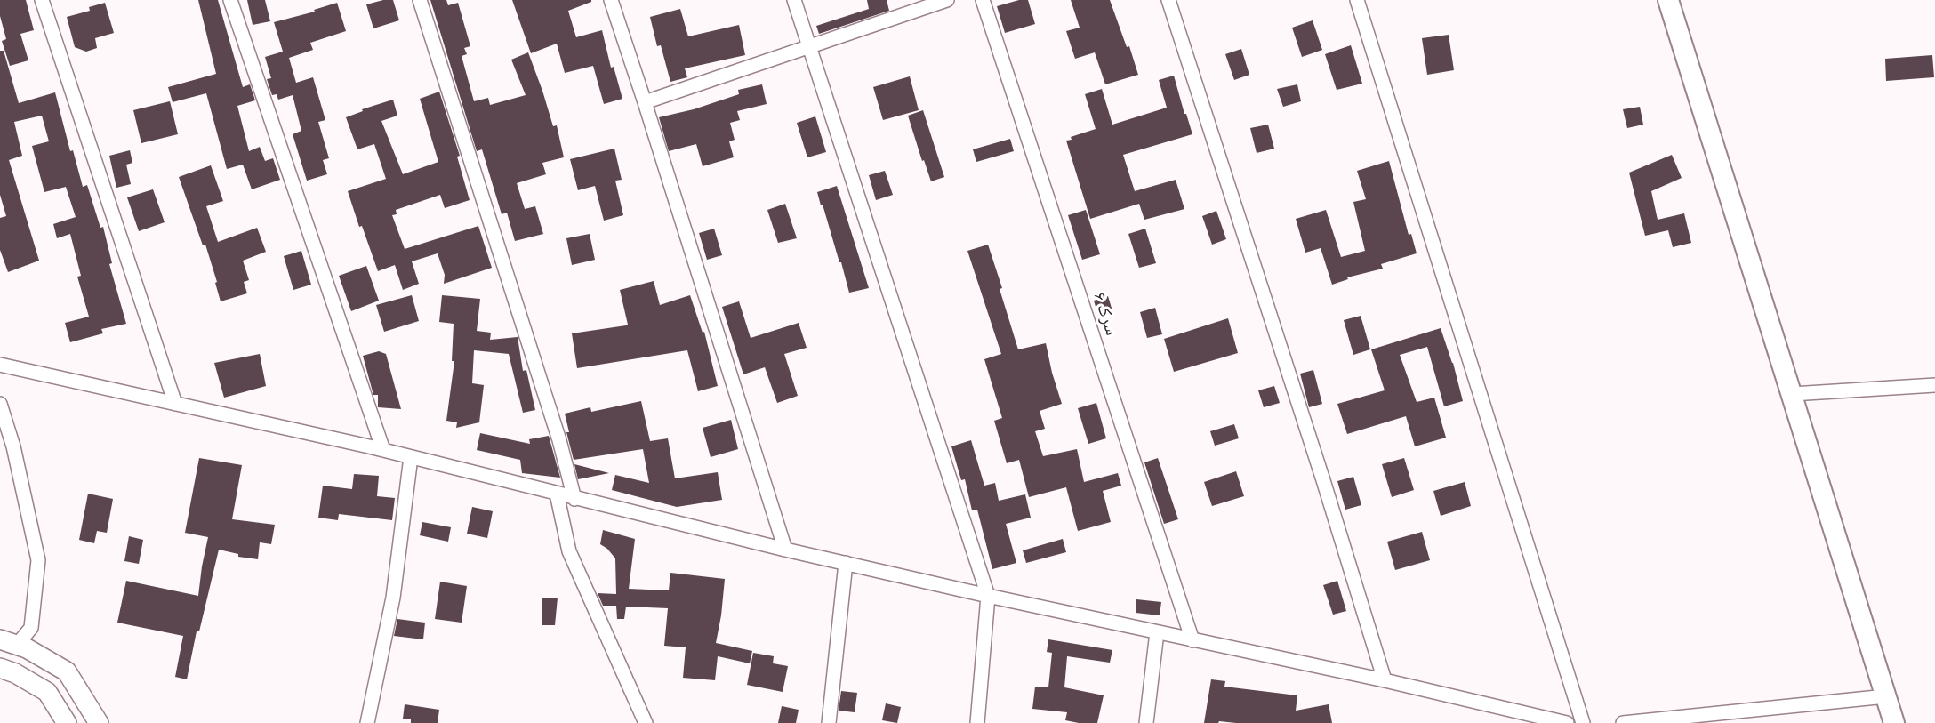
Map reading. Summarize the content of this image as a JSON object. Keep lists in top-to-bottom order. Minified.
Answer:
{"streets":{"street":["سرک ۶"]}}
